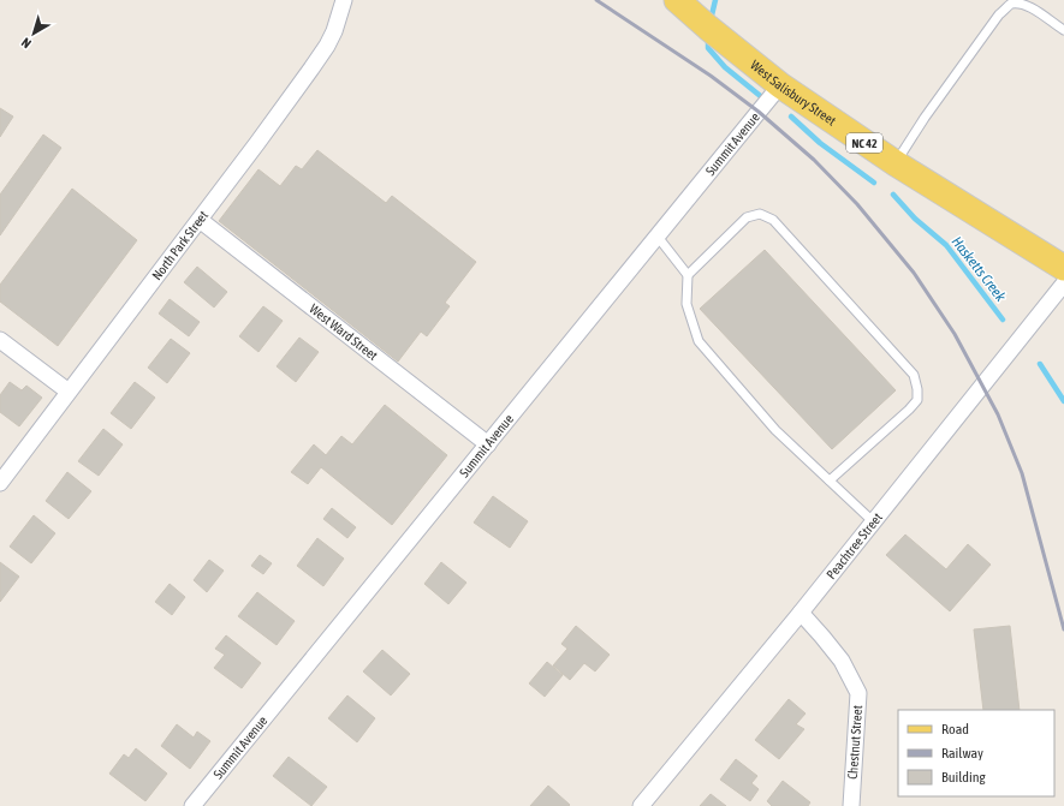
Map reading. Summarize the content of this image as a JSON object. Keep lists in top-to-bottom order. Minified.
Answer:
{"streets":{"main road":["West Salisbury Street","NC 42"],"street":["Summit Avenue","North Park Street","West Ward Street","Peachtree Street","Chestnut Street"]},"crossings":[["West Salisbury Street","Summit Avenue"],["Summit Avenue","West Ward Street"],["North Park Street","West Ward Street"],["Peachtree Street","Chestnut Street"]],"water":["Hasketts Creek"],"legend":["Road","Railway","Building"],"north":"bottom left"}
